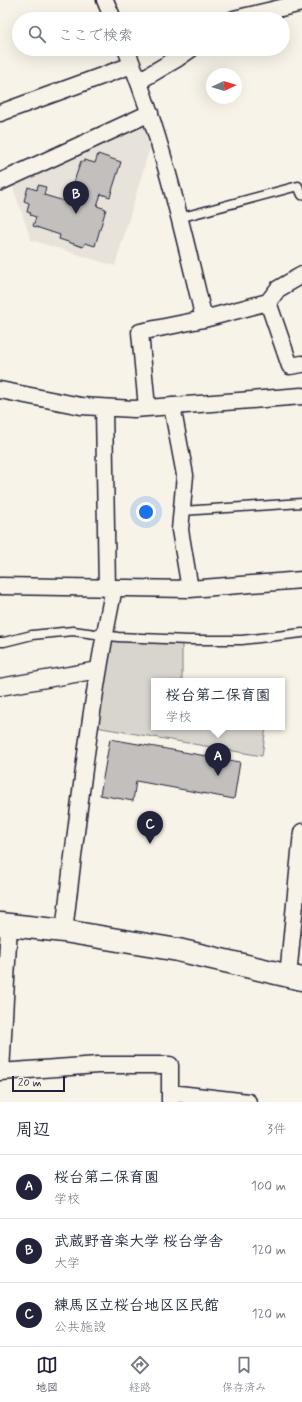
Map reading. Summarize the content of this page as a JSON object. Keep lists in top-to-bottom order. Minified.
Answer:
{"scale_bar":"20 m","north":"right","page":{"search":"ここで検索","pins":["B","A","C"],"popup":["桜台第二保育園","学校"],"scale":"20 m","heading":["周辺","3件"],"list":[{"mark":"A","name":"桜台第二保育園","note":"学校","value":"100 m"},{"mark":"B","name":"武蔵野音楽大学 桜台学舎","note":"大学","value":"120 m"},{"mark":"C","name":"練馬区立桜台地区区民館","note":"公共施設","value":"120 m"}],"nav":["地図","経路","保存済み"]}}
